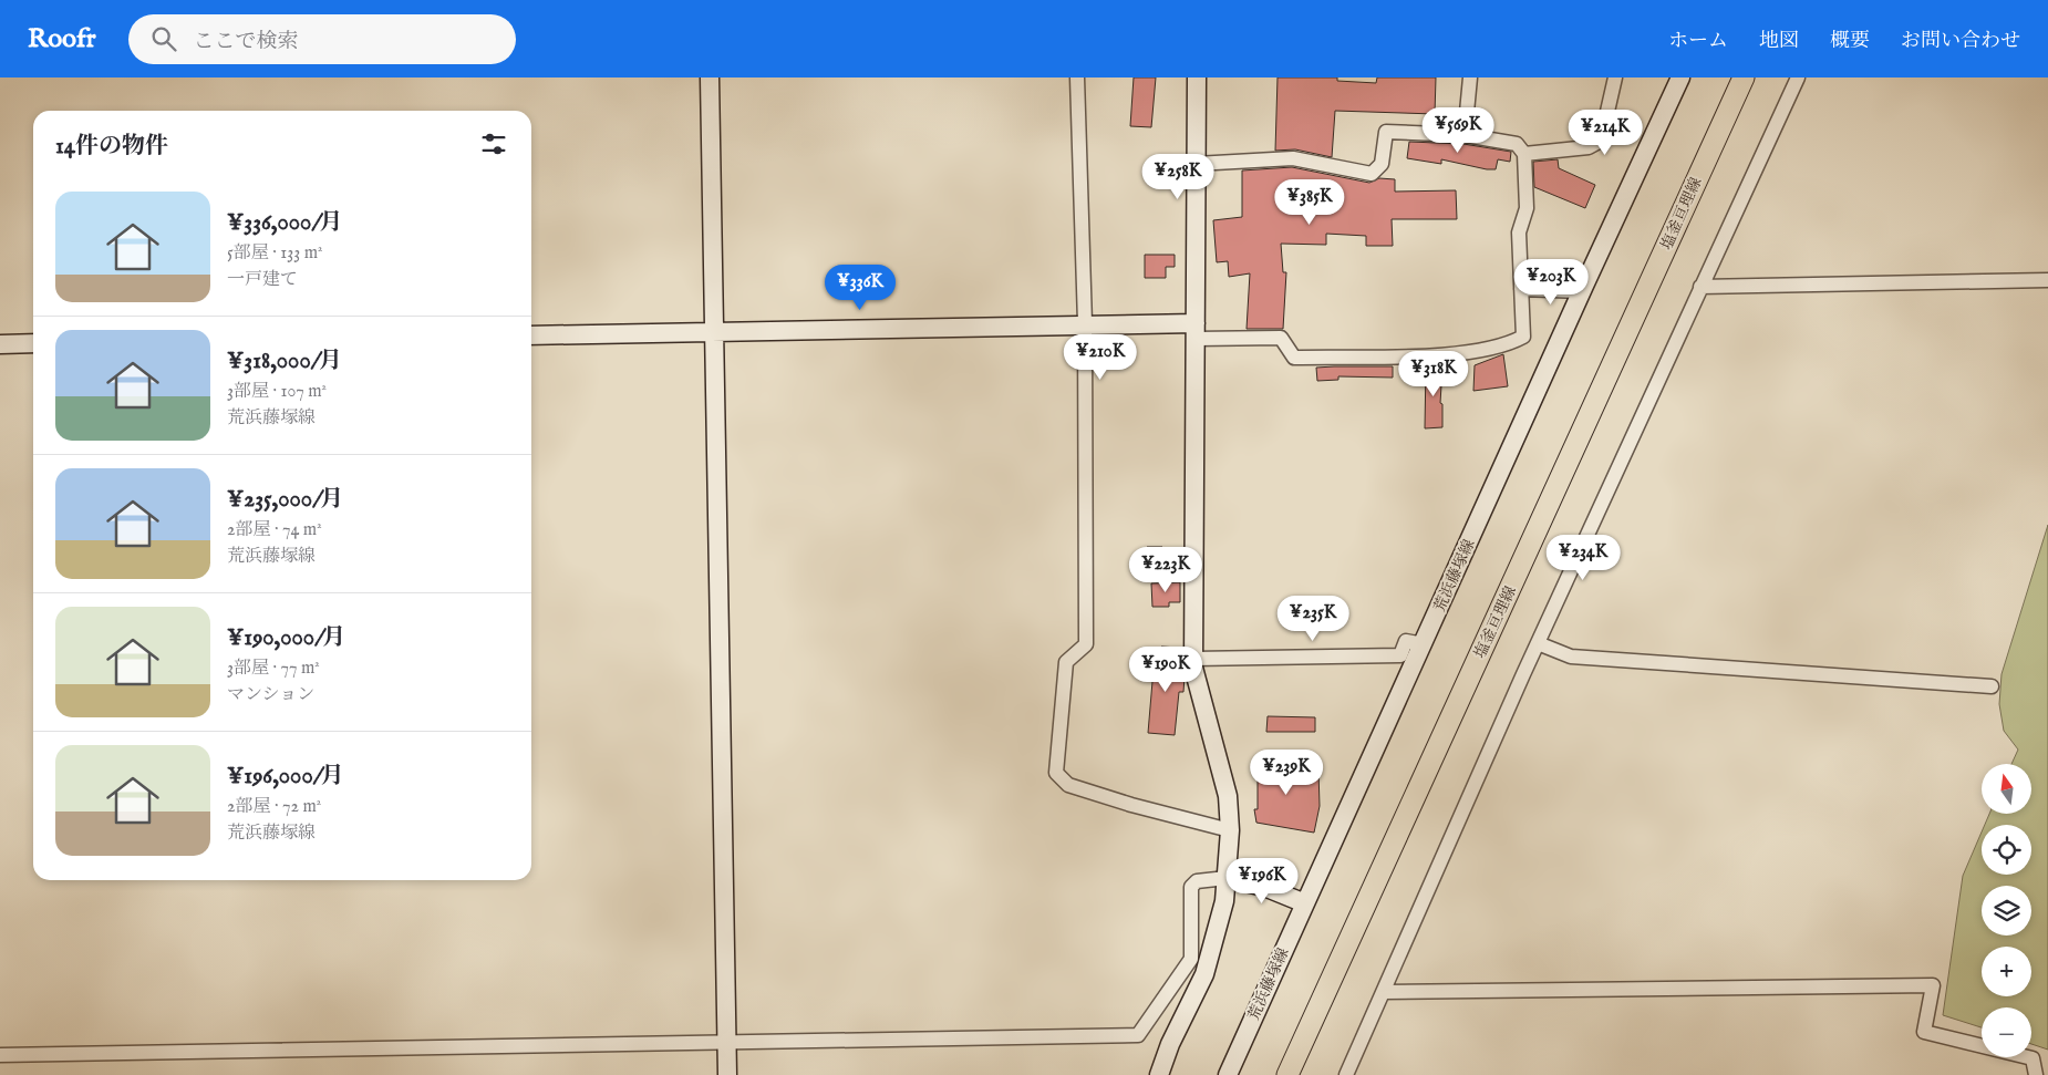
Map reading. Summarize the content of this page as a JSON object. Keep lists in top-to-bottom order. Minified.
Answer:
{"streets":{"main road":["塩釜亘理線"],"street":["荒浜藤塚線"]},"north":"top","page":{"header":"Roofr","search":"ここで検索","nav":["ホーム","地図","概要","お問い合わせ"],"price":["¥569K","¥214K","¥258K","¥385K","¥203K","¥336K","¥210K","¥318K","¥234K","¥223K","¥235K","¥190K","¥239K","¥196K"],"heading":"14件の物件","list":[{"name":"¥336,000/月","note":"5部屋 · 133 m² · 一戸建て"},{"name":"¥318,000/月","note":"3部屋 · 107 m² · 荒浜藤塚線"},{"name":"¥235,000/月","note":"2部屋 · 74 m² · 荒浜藤塚線"},{"name":"¥190,000/月","note":"3部屋 · 77 m² · マンション"},{"name":"¥196,000/月","note":"2部屋 · 72 m² · 荒浜藤塚線"}],"map_buttons":["+","−"]}}
